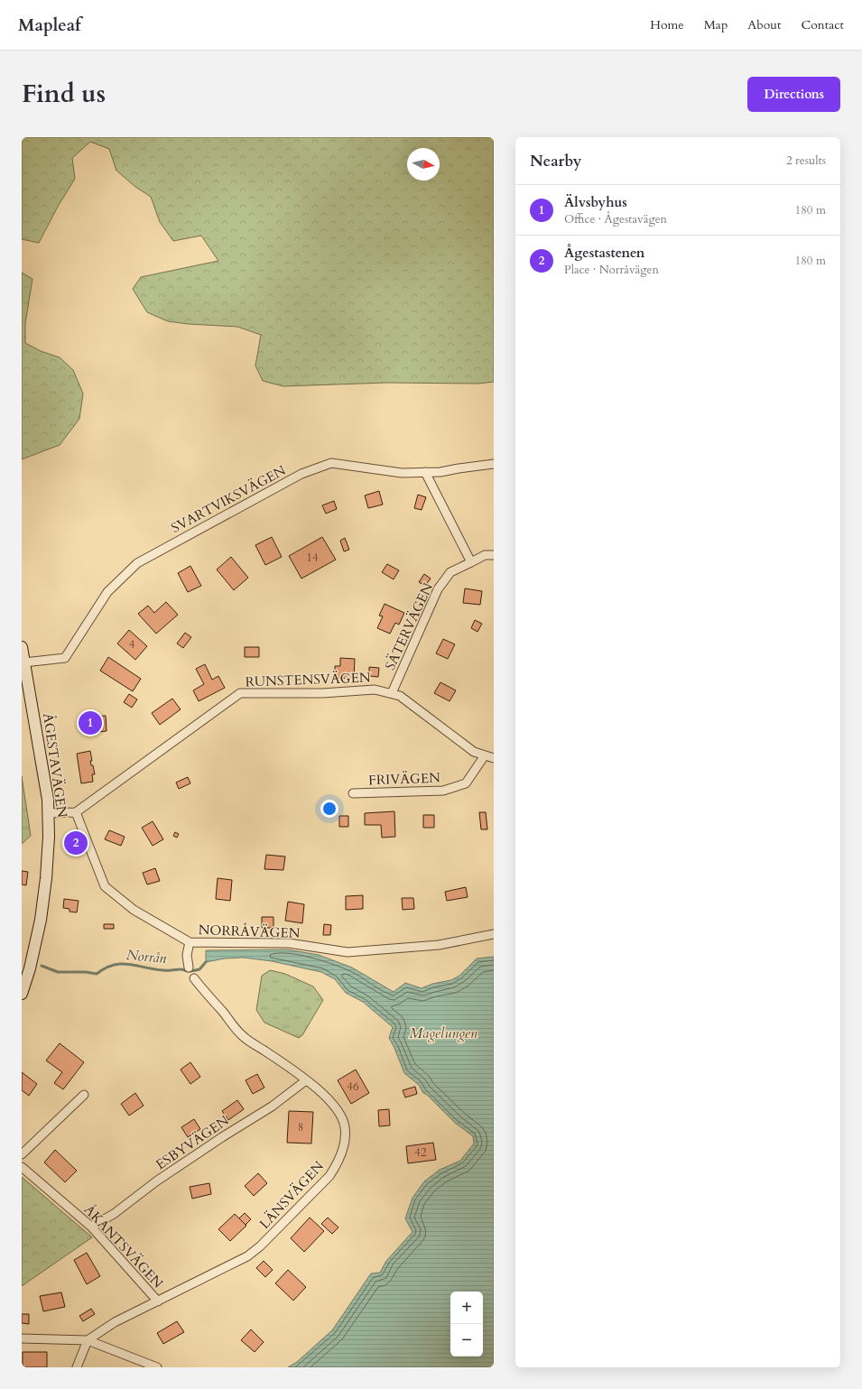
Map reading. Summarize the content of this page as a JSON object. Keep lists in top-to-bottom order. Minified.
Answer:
{"streets":{"main road":["ÅGESTAVÄGEN"],"street":["SVARTVIKSVÄGEN","SÄTERVÄGEN","RUNSTENSVÄGEN","FRIVÄGEN","NORRÅVÄGEN","ESBYVÄGEN","LÄNSVÄGEN","ÅKANTSVÄGEN"]},"crossings":[["SVARTVIKSVÄGEN","ÅGESTAVÄGEN"],["SÄTERVÄGEN","RUNSTENSVÄGEN"],["RUNSTENSVÄGEN","FRIVÄGEN"],["RUNSTENSVÄGEN","NORRÅVÄGEN"],["ESBYVÄGEN","LÄNSVÄGEN"],["ESBYVÄGEN","ÅKANTSVÄGEN"],["LÄNSVÄGEN","ÅKANTSVÄGEN"]],"water":["Norrån","Magelungen"],"house_numbers":["14","4","46","8","42"],"north":"right","page":{"header":"Mapleaf","nav":["Home","Map","About","Contact"],"title":"Find us","buttons":"Directions","heading":["Nearby","2 results"],"list":[{"mark":"1","name":"Älvsbyhus","note":"Office · Ågestavägen","value":"180 m"},{"mark":"2","name":"Ågestastenen","note":"Place · Norråvägen","value":"180 m"}],"pins":["1","2"],"map_buttons":["+","−"]}}
